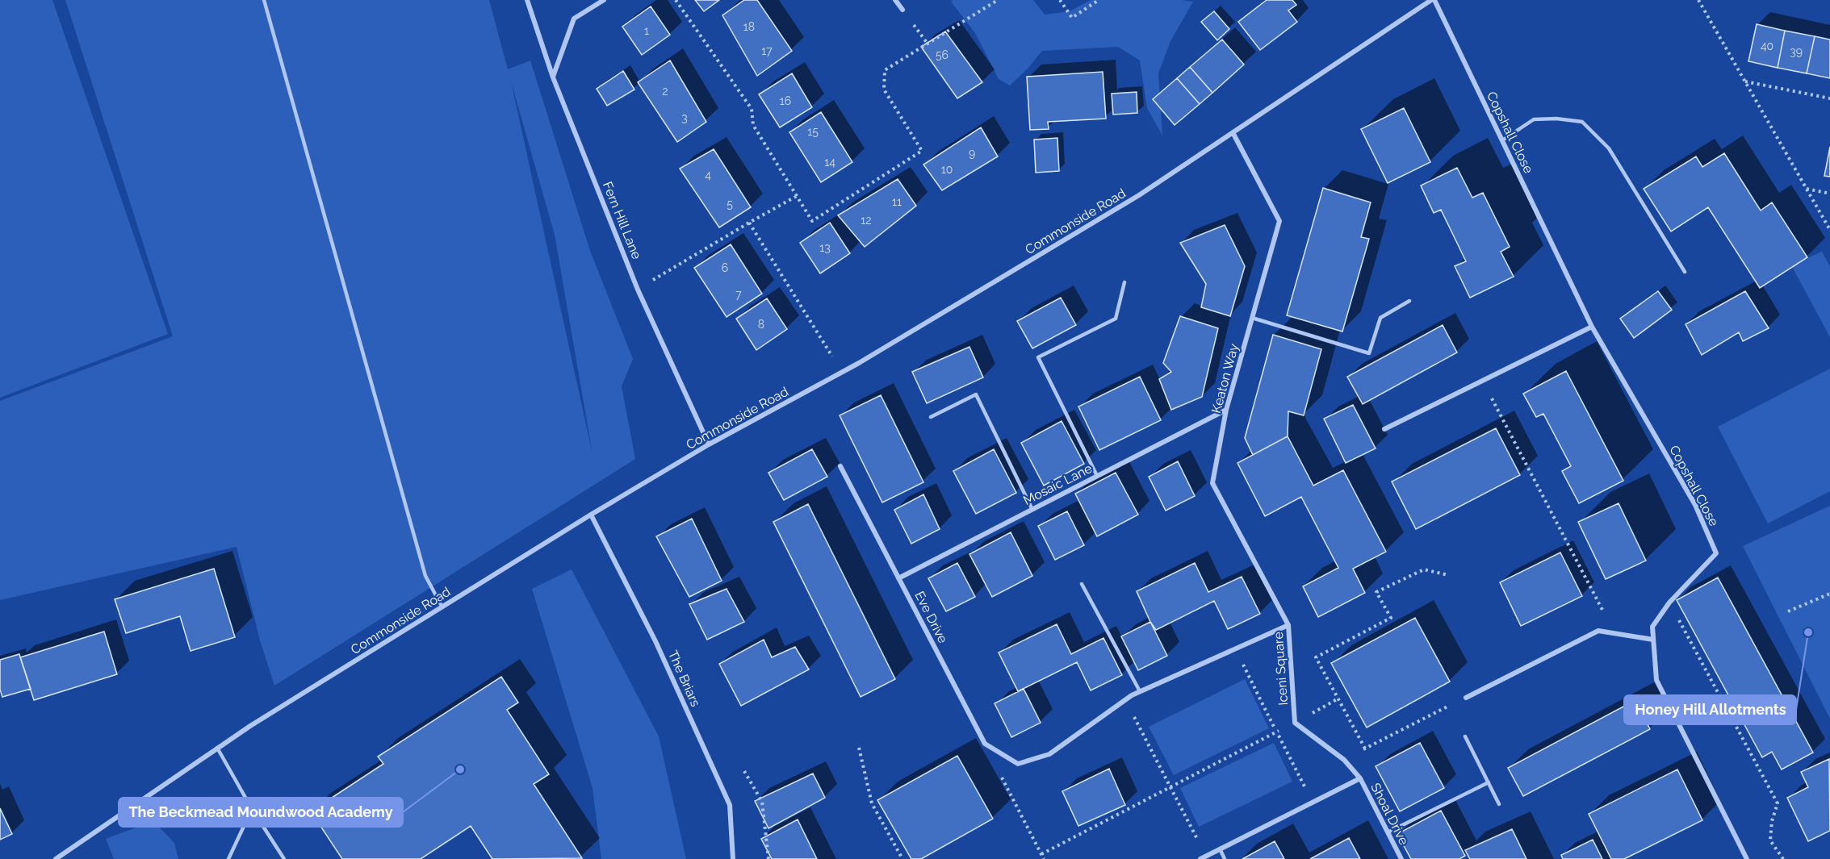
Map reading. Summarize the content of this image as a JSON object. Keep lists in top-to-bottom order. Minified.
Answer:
{"streets":{"street":["Copshall Close","Fern Hill Lane","Commonside Road","Keaton Way","Mosaic Lane","Eve Drive","Iceni Square","The Briars","Shoal Drive"]},"crossings":[["Copshall Close","Commonside Road"],["Fern Hill Lane","Commonside Road"],["Commonside Road","Keaton Way"],["Commonside Road","The Briars"],["Keaton Way","Mosaic Lane"],["Keaton Way","Iceni Square"],["Mosaic Lane","Eve Drive"],["Eve Drive","Iceni Square"],["Iceni Square","Shoal Drive"]],"places":["Honey Hill Allotments","The Beckmead Moundwood Academy"],"house_numbers":["18","1","40","17","39","56","2","16","3","15","9","14","10","4","11","5","12","13","6","7","8"]}
